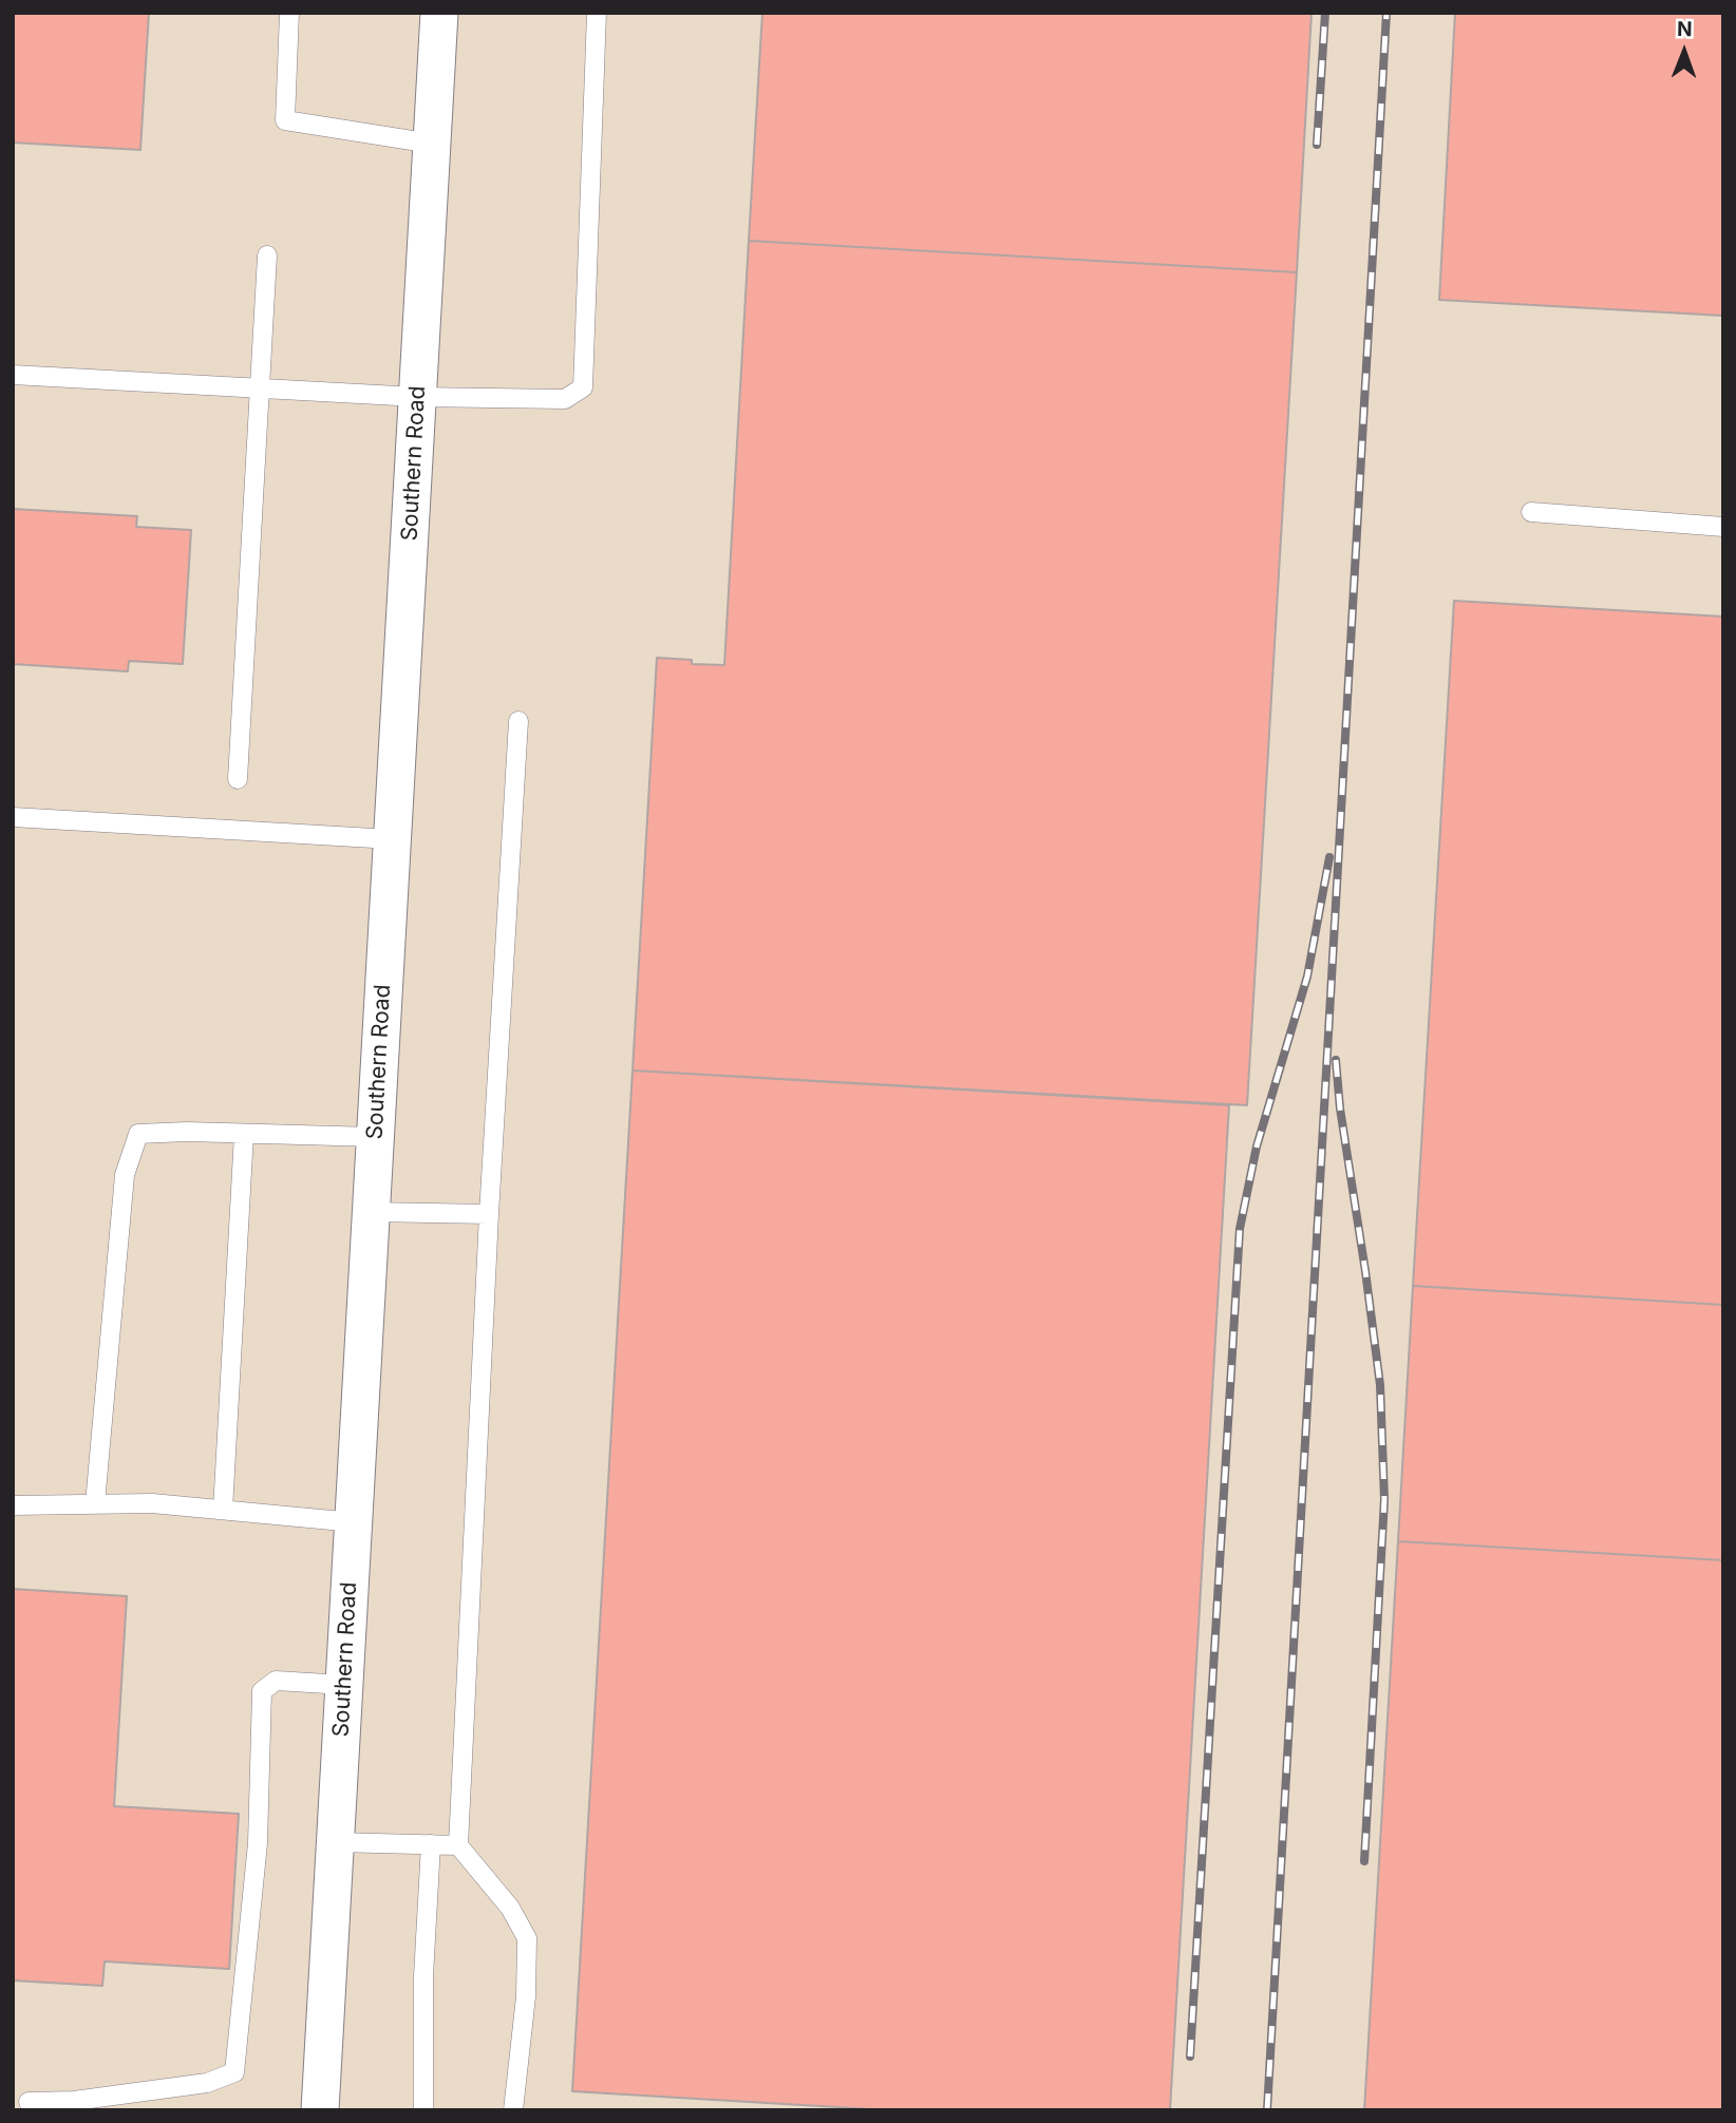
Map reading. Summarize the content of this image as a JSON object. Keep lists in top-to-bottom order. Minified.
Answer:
{"streets":{"street":["Southern Road"]},"north":"top"}
